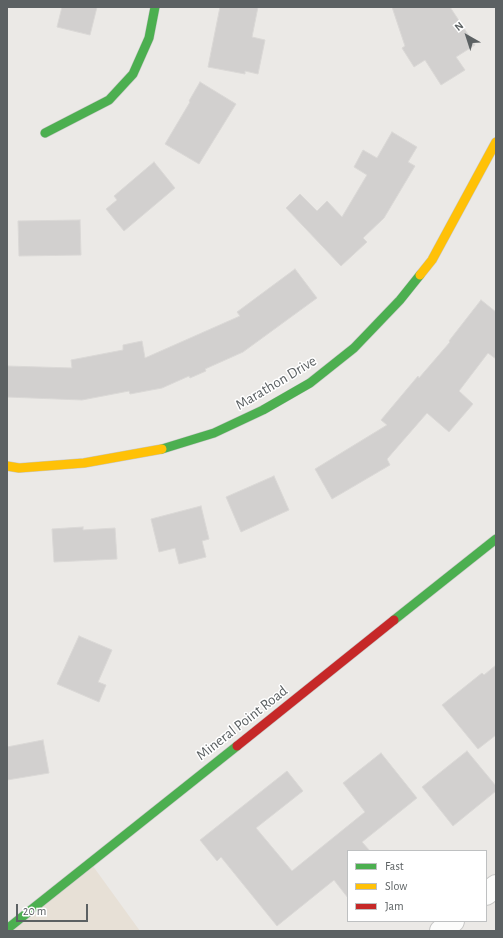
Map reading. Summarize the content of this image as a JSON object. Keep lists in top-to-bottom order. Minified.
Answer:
{"streets":{"street":["Marathon Drive","Mineral Point Road"]},"legend":["Fast","Slow","Jam"],"scale_bar":"20 m","north":"top left"}
